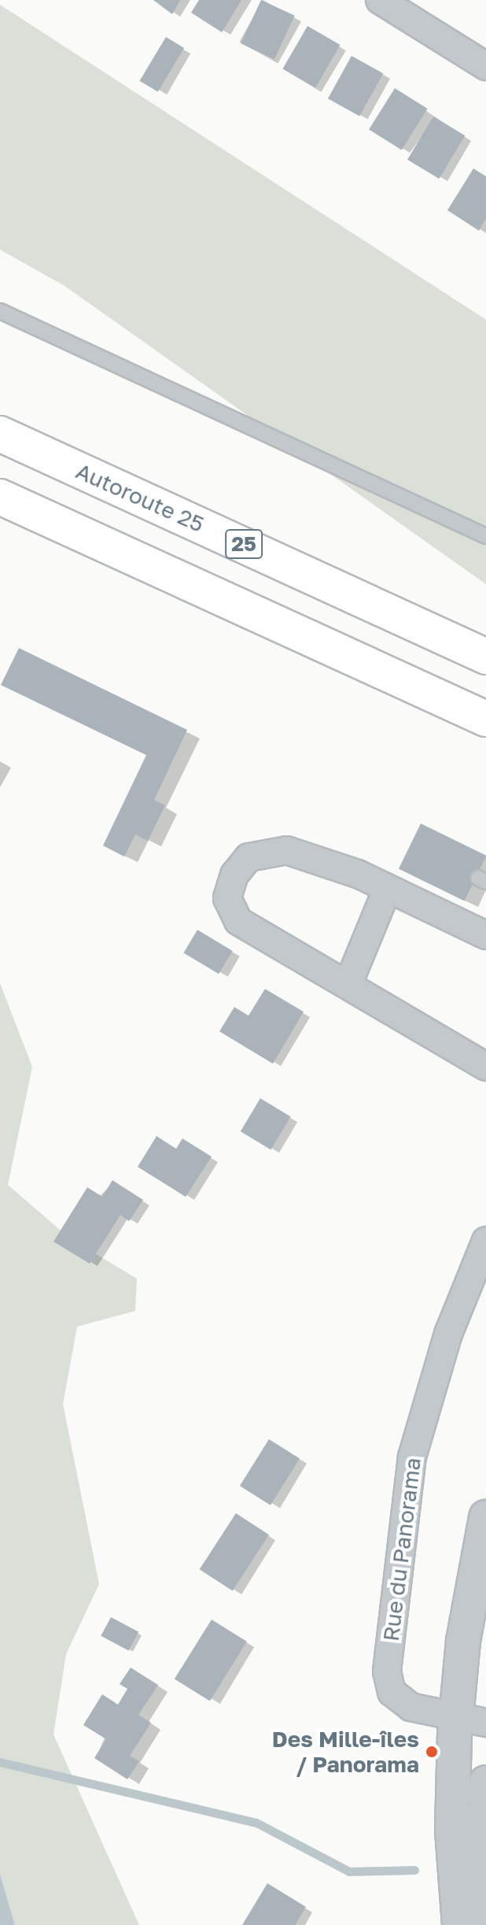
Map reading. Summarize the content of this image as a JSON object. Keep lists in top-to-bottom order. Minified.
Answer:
{"streets":{"highway":["Autoroute 25","25"],"street":["Rue du Panorama"]},"places":["Des Mille-îles / Panorama"]}
